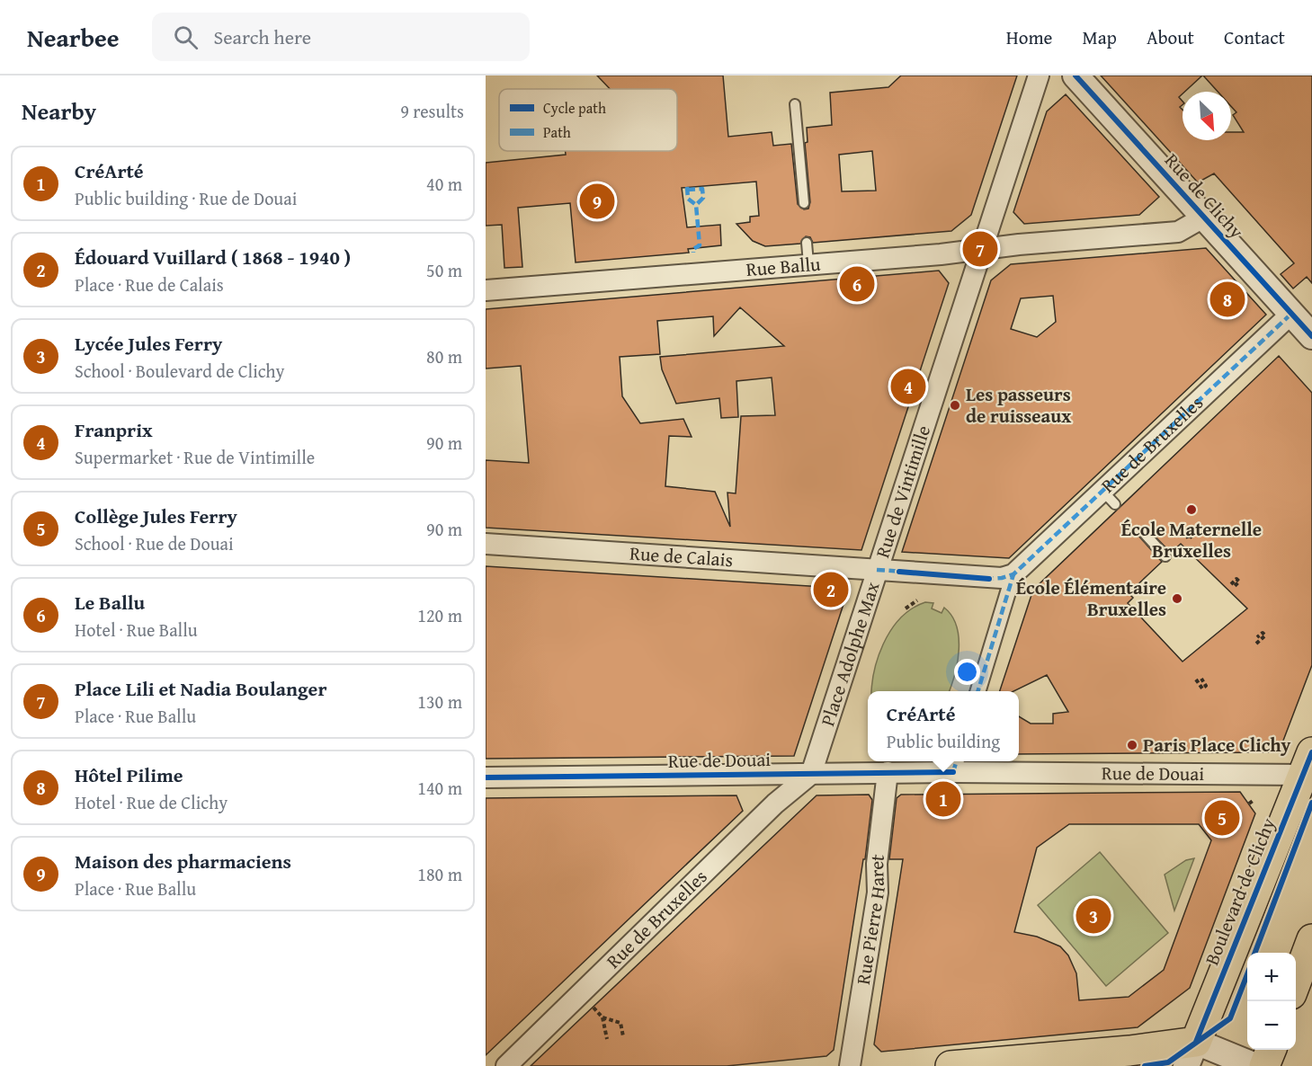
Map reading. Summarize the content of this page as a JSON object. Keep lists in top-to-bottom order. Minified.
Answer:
{"streets":{"main road":["Boulevard de Clichy"],"street":["Rue de Clichy","Rue Ballu","Rue de Bruxelles","Rue de Vintimille","Rue de Calais","Place Adolphe Max","Rue de Douai","Rue Pierre Haret"]},"crossings":[["Rue de Clichy","Rue Ballu"],["Rue de Clichy","Rue de Bruxelles"],["Rue Ballu","Rue de Vintimille"],["Rue de Bruxelles","Place Adolphe Max"],["Rue de Bruxelles","Rue de Douai"],["Rue de Vintimille","Rue de Calais"],["Rue de Vintimille","Place Adolphe Max"],["Rue de Calais","Place Adolphe Max"],["Place Adolphe Max","Rue de Douai"],["Rue de Douai","Boulevard de Clichy"],["Rue de Douai","Rue Pierre Haret"]],"places":["Les passeurs de ruisseaux","École Maternelle Bruxelles","École Élémentaire Bruxelles","Paris Place Clichy"],"legend":["Cycle path","Path"],"north":"bottom right","page":{"header":"Nearbee","search":"Search here","nav":["Home","Map","About","Contact"],"heading":["Nearby","9 results"],"list":[{"mark":"1","name":"CréArté","note":"Public building · Rue de Douai","value":"40 m"},{"mark":"2","name":"Édouard Vuillard ( 1868 - 1940 )","note":"Place · Rue de Calais","value":"50 m"},{"mark":"3","name":"Lycée Jules Ferry","note":"School · Boulevard de Clichy","value":"80 m"},{"mark":"4","name":"Franprix","note":"Supermarket · Rue de Vintimille","value":"90 m"},{"mark":"5","name":"Collège Jules Ferry","note":"School · Rue de Douai","value":"90 m"},{"mark":"6","name":"Le Ballu","note":"Hotel · Rue Ballu","value":"120 m"},{"mark":"7","name":"Place Lili et Nadia Boulanger","note":"Place · Rue Ballu","value":"130 m"},{"mark":"8","name":"Hôtel Pilime","note":"Hotel · Rue de Clichy","value":"140 m"},{"mark":"9","name":"Maison des pharmaciens","note":"Place · Rue Ballu","value":"180 m"}],"pins":["9","7","6","8","4","2","1","5","3"],"popup":["CréArté","Public building"],"map_buttons":["+","−"]}}
